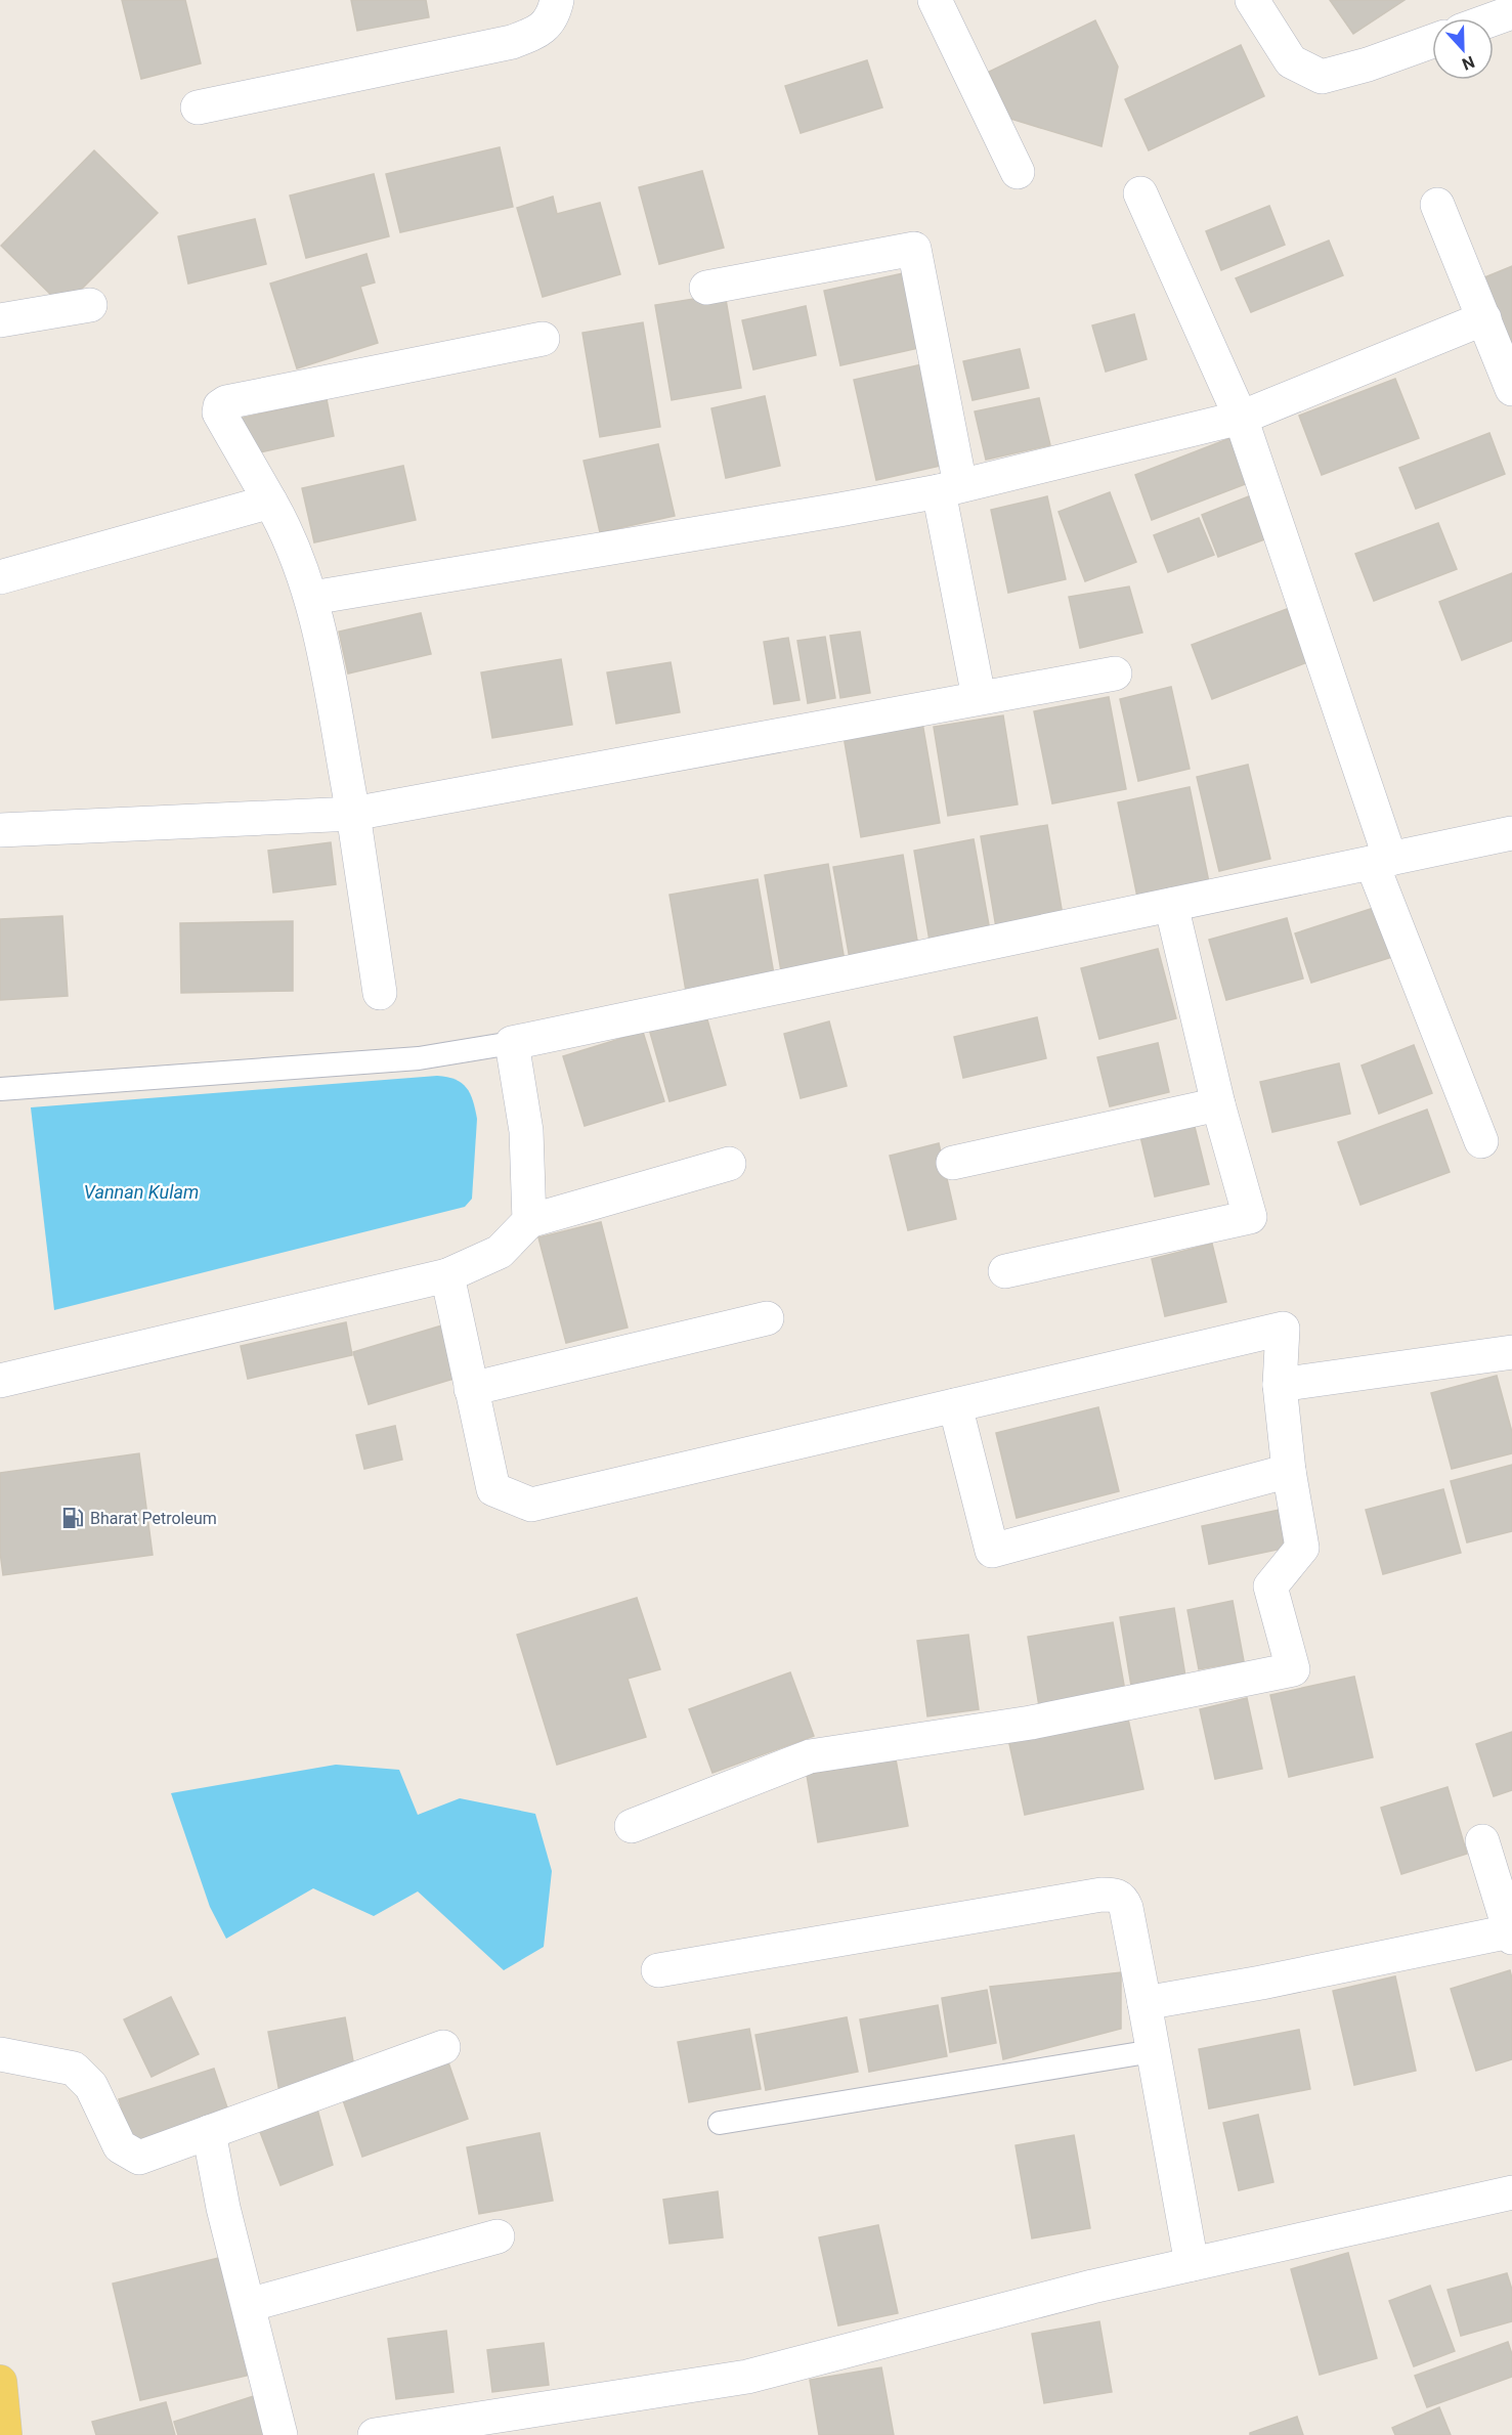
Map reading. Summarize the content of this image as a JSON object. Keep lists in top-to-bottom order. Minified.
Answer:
{"water":["Vannan Kulam"],"places":{"fuel station":["Bharat Petroleum"]},"north":"bottom"}
